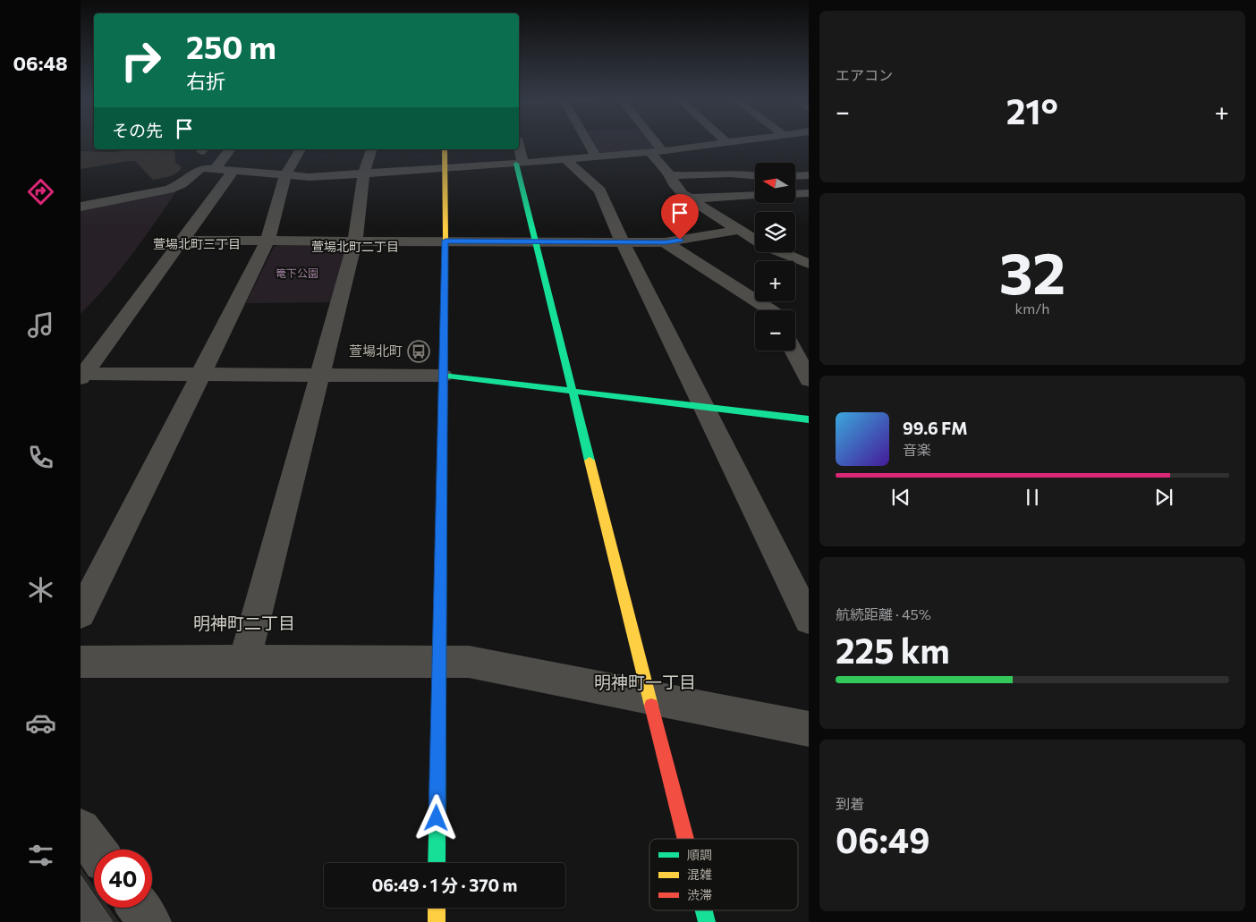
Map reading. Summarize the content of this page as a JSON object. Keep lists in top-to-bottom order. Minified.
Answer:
{"districts":["萱場北町三丁目","萱場北町二丁目","明神町二丁目","明神町一丁目"],"parks":["篭下公園"],"places":{"bus stop":["萱場北町"]},"legend":["順調","混雑","渋滞"],"north":"left","page":{"tabs":"06:48","tile":["エアコン",["32","km/h"],["航続距離 · 45%","225 km"],["到着","06:49"]],"turn":["250 m","右折"],"heat":["−","21°","+"],"then":"その先","map_buttons":["+","−"],"song":["99.6 FM","音楽"],"limit":"40","trip":"06:49 · 1 分 · 370 m"}}
